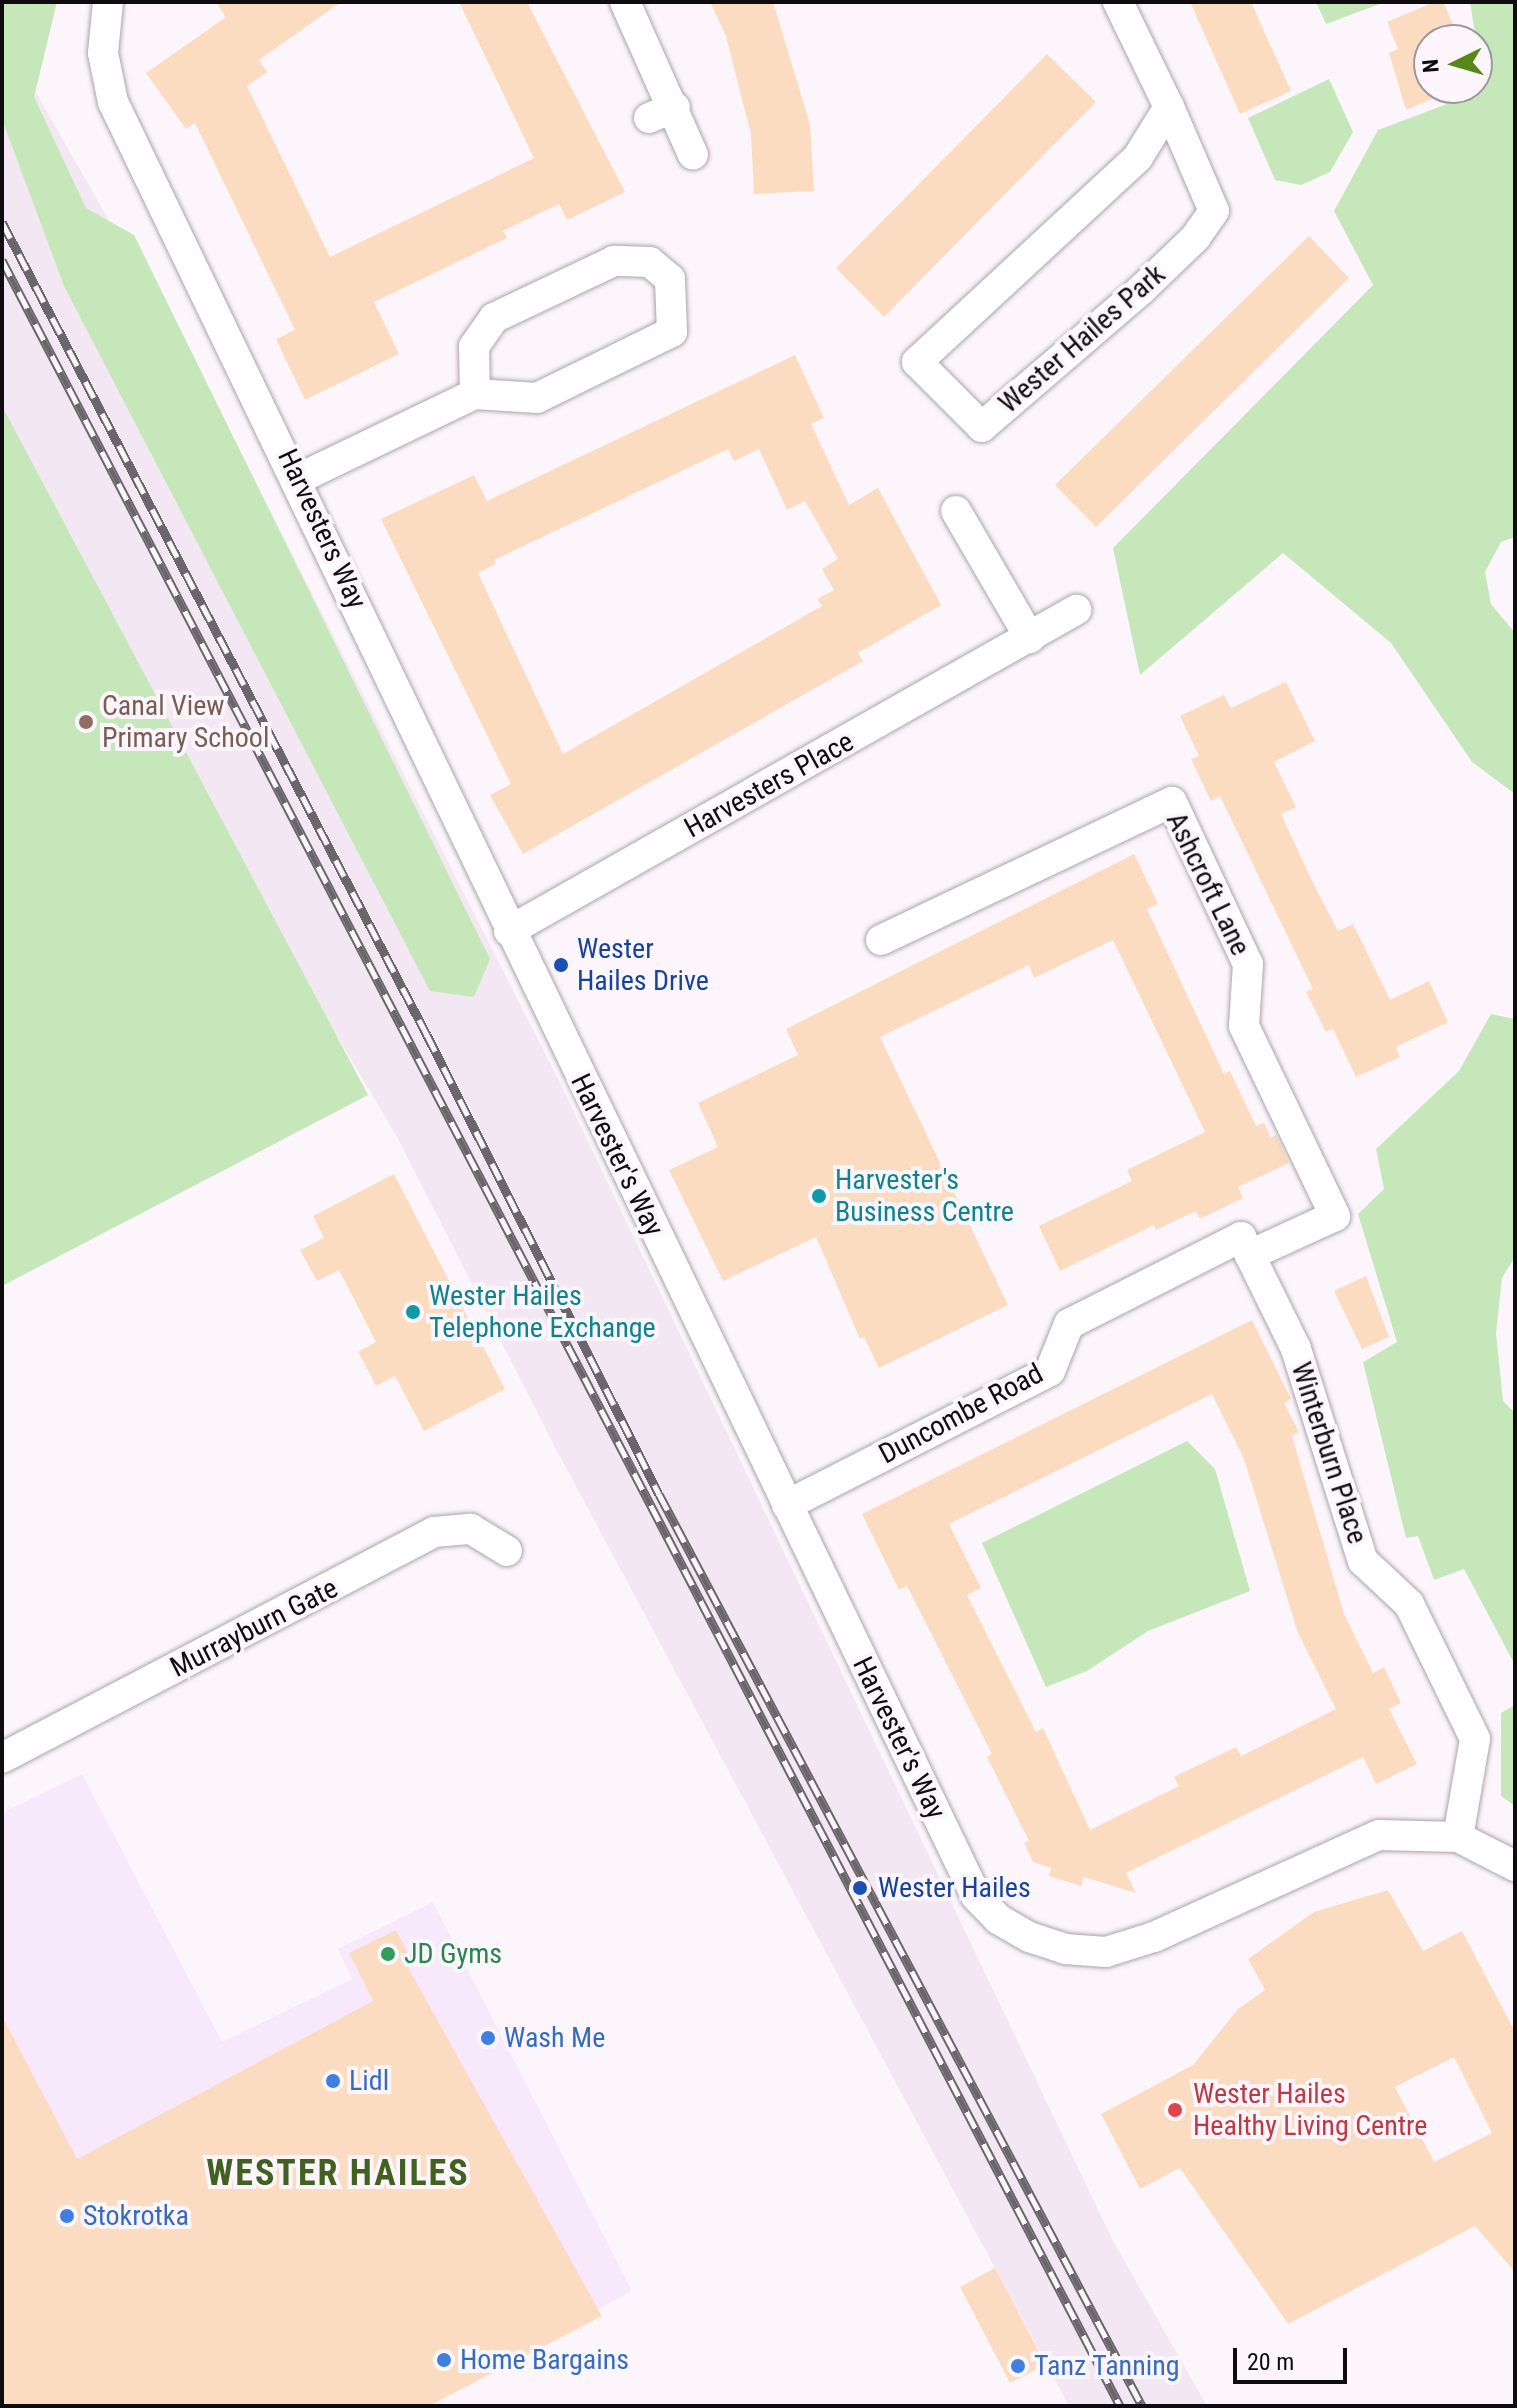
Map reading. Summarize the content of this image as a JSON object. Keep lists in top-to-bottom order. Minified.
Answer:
{"streets":{"street":["Wester Hailes Park","Harvesters Way","Harvesters Place","Ashcroft Lane","Harvester's Way","Duncombe Road","Winterburn Place","Murrayburn Gate"]},"crossings":[["Harvesters Way","Harvesters Place"],["Harvesters Way","Harvester's Way"],["Ashcroft Lane","Duncombe Road"],["Ashcroft Lane","Winterburn Place"],["Harvester's Way","Duncombe Road"],["Harvester's Way","Winterburn Place"],["Duncombe Road","Winterburn Place"]],"districts":["WESTER HAILES"],"places":["Canal View Primary School","Wester Hailes Drive","Harvester's Business Centre","Wester Hailes Telephone Exchange","Wester Hailes","JD Gyms","Wash Me","Lidl","Wester Hailes Healthy Living Centre","Stokrotka","Home Bargains","Tanz Tanning"],"scale_bar":"20 m","north":"left"}
